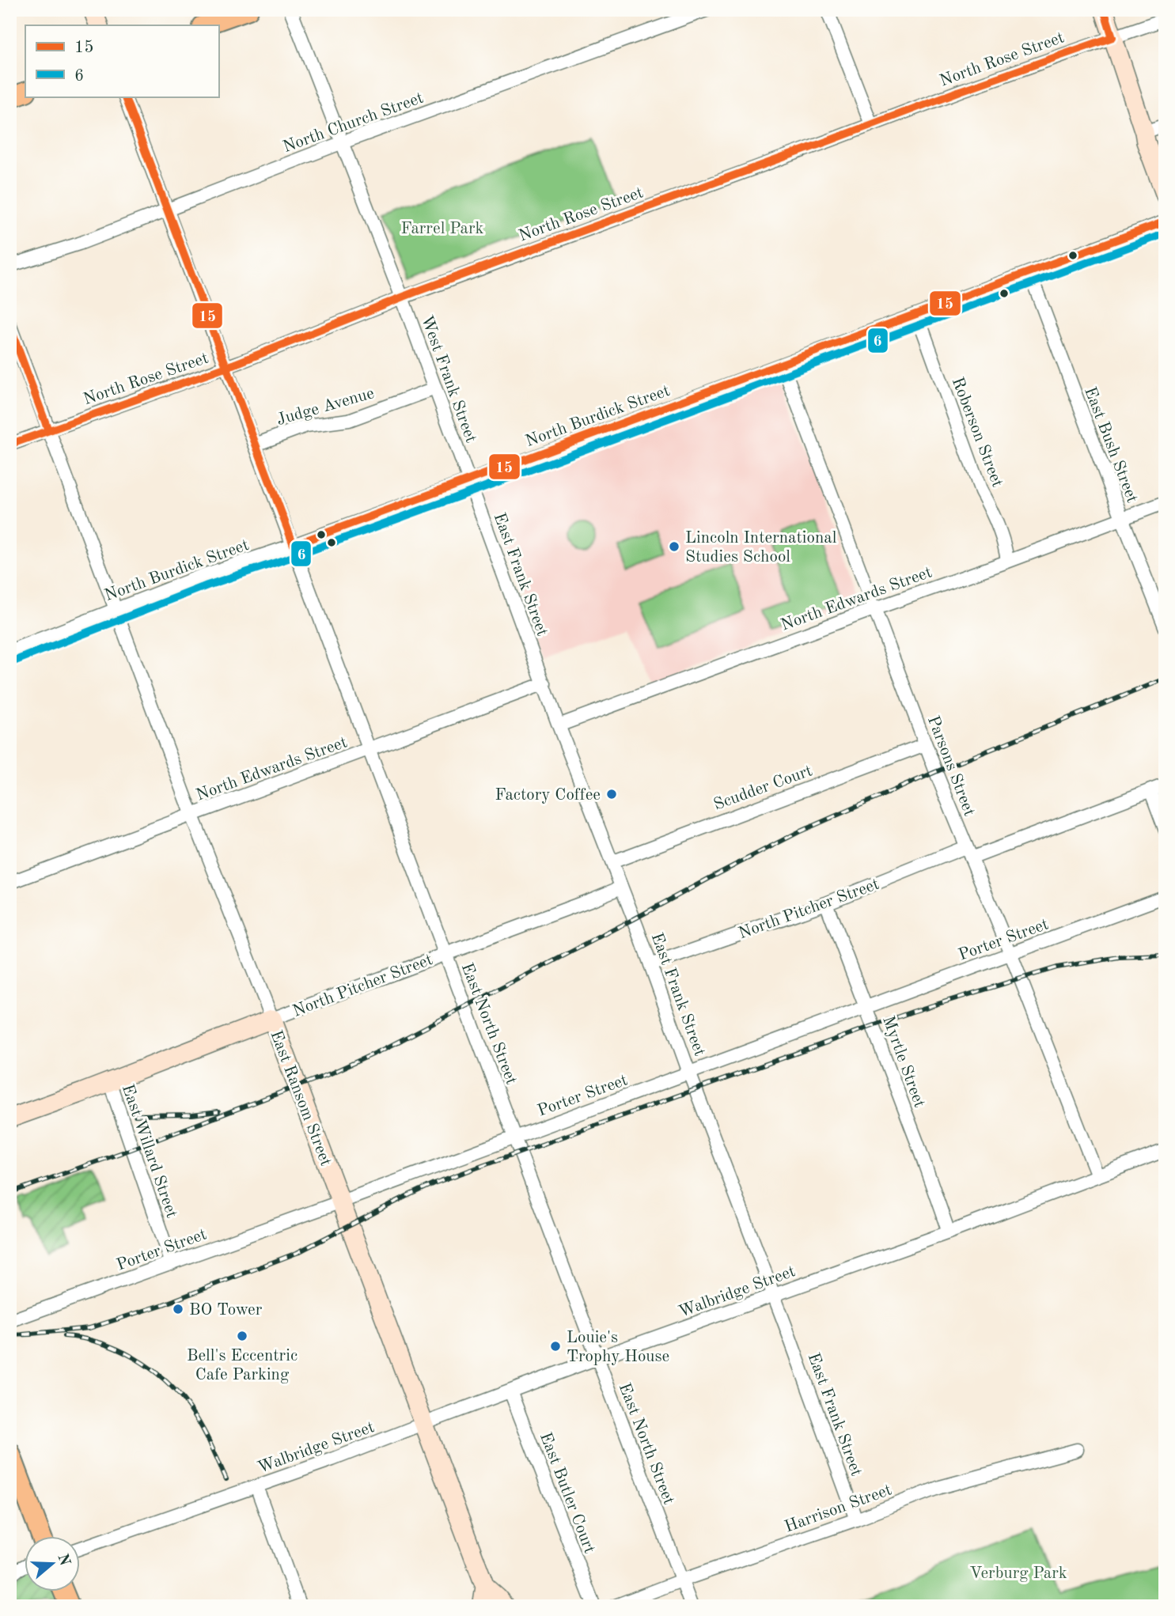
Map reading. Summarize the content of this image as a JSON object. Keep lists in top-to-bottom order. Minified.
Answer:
{"streets":{"street":["North Rose Street","North Church Street","West Frank Street","Judge Avenue","North Burdick Street","Roberson Street","East Bush Street","East Frank Street","North Edwards Street","Parsons Street","Scudder Court","North Pitcher Street","Porter Street","East North Street","Myrtle Street","East Ransom Street","East Willard Street","Walbridge Street","East Butler Court","Harrison Street"]},"crossings":[["North Rose Street","West Frank Street"],["North Rose Street","East North Street"],["North Rose Street","East Ransom Street"],["North Church Street","West Frank Street"],["North Church Street","East North Street"],["West Frank Street","Judge Avenue"],["West Frank Street","North Burdick Street"],["West Frank Street","East Frank Street"],["Judge Avenue","East North Street"],["North Burdick Street","Roberson Street"],["North Burdick Street","East Bush Street"],["North Burdick Street","East Frank Street"],["North Burdick Street","Parsons Street"],["North Burdick Street","East North Street"],["North Burdick Street","East Ransom Street"],["Roberson Street","North Edwards Street"],["East Bush Street","North Edwards Street"],["East Frank Street","North Edwards Street"],["East Frank Street","Scudder Court"],["East Frank Street","North Pitcher Street"],["East Frank Street","Porter Street"],["East Frank Street","Walbridge Street"],["East Frank Street","Harrison Street"],["North Edwards Street","Parsons Street"],["North Edwards Street","East North Street"],["North Edwards Street","East Ransom Street"],["Parsons Street","Scudder Court"],["Parsons Street","North Pitcher Street"],["Parsons Street","Porter Street"],["Parsons Street","Walbridge Street"],["North Pitcher Street","East North Street"],["North Pitcher Street","Myrtle Street"],["North Pitcher Street","East Ransom Street"],["North Pitcher Street","East Willard Street"],["Porter Street","East North Street"],["Porter Street","Myrtle Street"],["Porter Street","East Ransom Street"],["Porter Street","East Willard Street"],["East North Street","Walbridge Street"],["East North Street","Harrison Street"],["Myrtle Street","Walbridge Street"],["East Ransom Street","Walbridge Street"],["Walbridge Street","East Butler Court"]],"parks":["Farrel Park","Verburg Park"],"places":["Lincoln International Studies School","Factory Coffee","BO Tower","Bell's Eccentric Cafe Parking","Louie's Trophy House"],"lines":["transit line 15","transit line 6"],"legend":["15","6"],"north":"right"}
